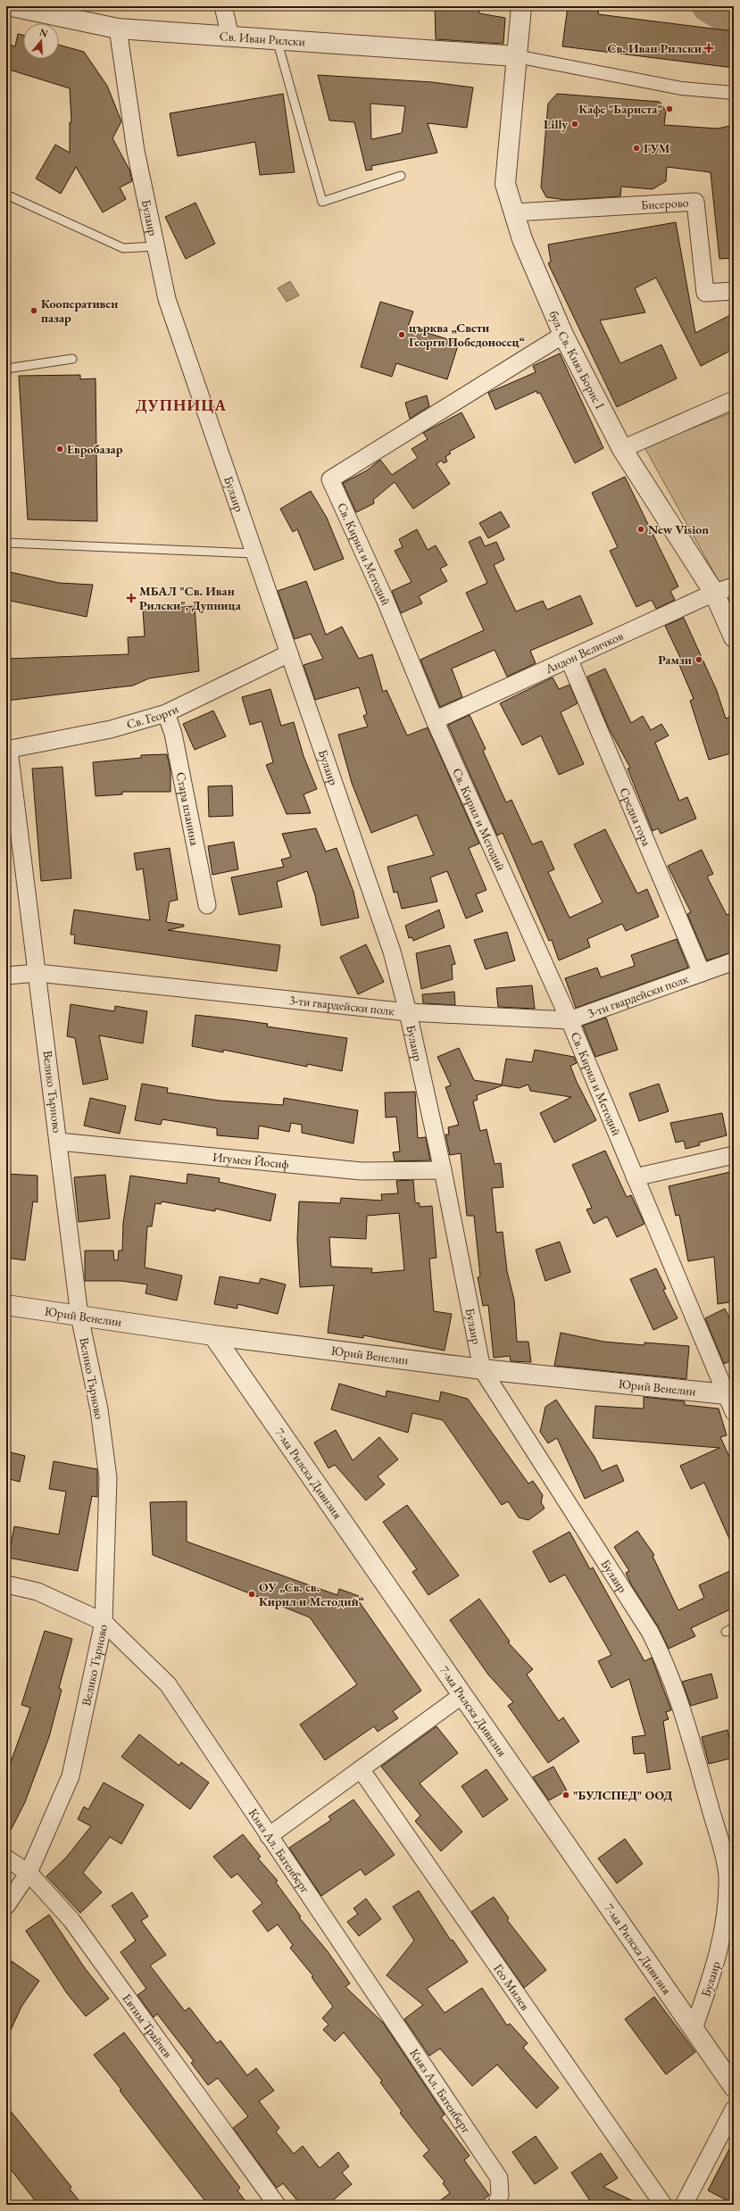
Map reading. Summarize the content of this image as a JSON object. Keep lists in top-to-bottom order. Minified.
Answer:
{"streets":{"street":["Св. Иван Рилски","Бисерово","Булаир","бул. Св. Княз Борис I","Св. Кирил и Методий","Андон Величков","Св. Георги","Стара планина","Средна гора","3-ти гвардейски полк","Велико Търново","Игумен Йосиф","Юрий Венелин","7-ма Рилска Дивизия","Княз Ал. Батенберг","Гео Милев","Евтим Трайчев"]},"crossings":[["Св. Иван Рилски","Булаир"],["Св. Иван Рилски","бул. Св. Княз Борис I"],["Бисерово","бул. Св. Княз Борис I"],["Булаир","Св. Георги"],["Булаир","3-ти гвардейски полк"],["Булаир","Игумен Йосиф"],["Булаир","Юрий Венелин"],["Булаир","7-ма Рилска Дивизия"],["бул. Св. Княз Борис I","Св. Кирил и Методий"],["бул. Св. Княз Борис I","Андон Величков"],["Св. Кирил и Методий","Андон Величков"],["Св. Кирил и Методий","3-ти гвардейски полк"],["Св. Кирил и Методий","Юрий Венелин"],["Андон Величков","Средна гора"],["Св. Георги","Стара планина"],["Св. Георги","Велико Търново"],["Средна гора","3-ти гвардейски полк"],["3-ти гвардейски полк","Велико Търново"],["Велико Търново","Игумен Йосиф"],["Велико Търново","Юрий Венелин"],["Велико Търново","Княз Ал. Батенберг"],["Велико Търново","Евтим Трайчев"],["Юрий Венелин","7-ма Рилска Дивизия"]],"districts":["ДУПНИЦА"],"places":{"health":["Св. Иван Рилски","МБАЛ \"Св. Иван Рилски\", Дупница"],"other":["Кафе \"Бариста\"","Lilly","ГУМ","Кооперативен пазар","църква „Свети Георги Победоносец“","Евробазар","New Vision","Рамзи","ОУ „Св. св. Кирил и Методий“","\"БУЛСПЕД\" ООД"]},"north":"top"}
